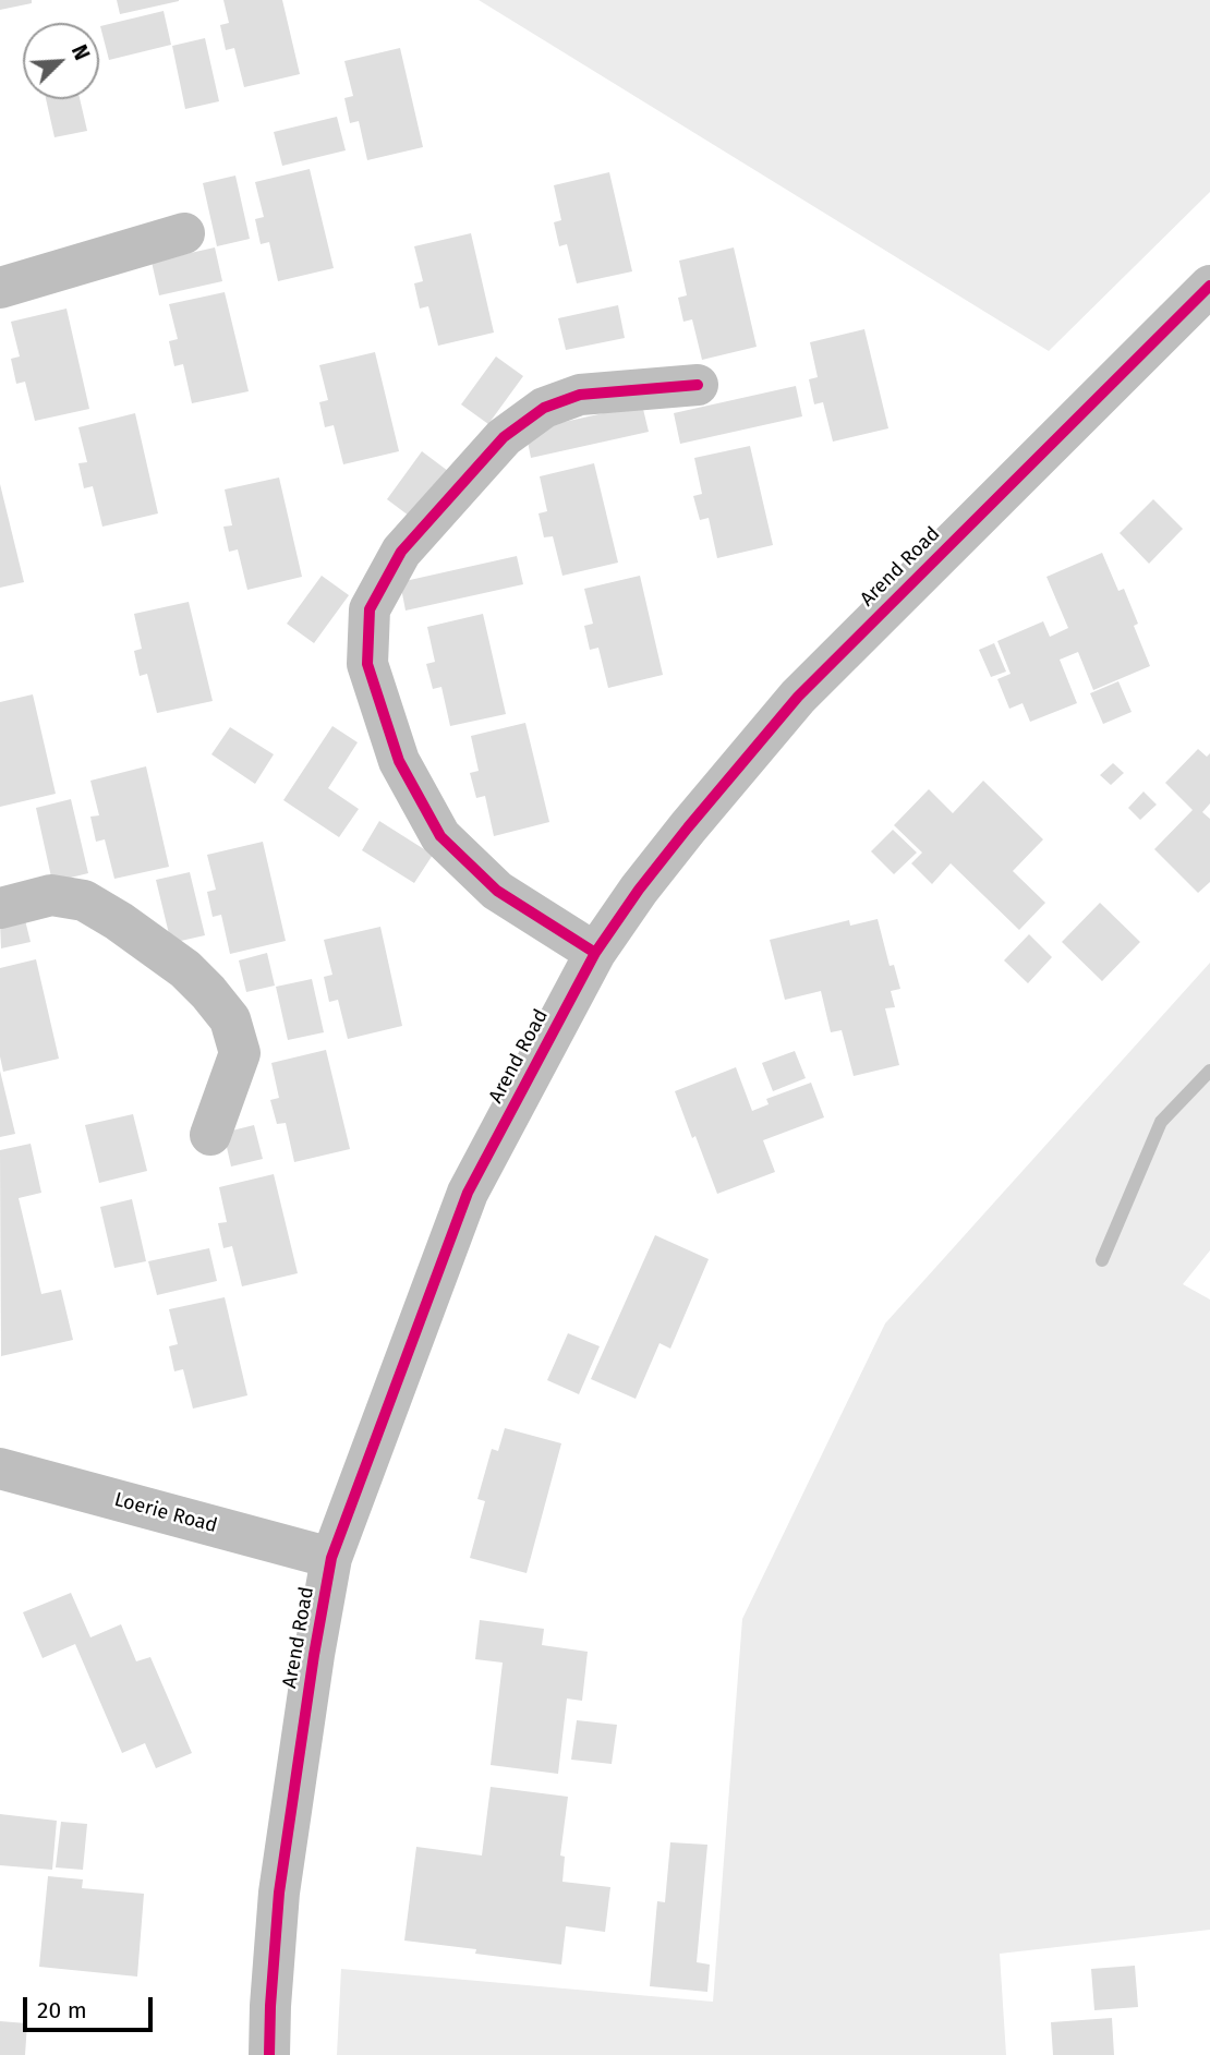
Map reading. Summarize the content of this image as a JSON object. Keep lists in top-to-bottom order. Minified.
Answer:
{"streets":{"street":["Arend Road","Loerie Road"]},"crossings":[["Arend Road","Loerie Road"]],"scale_bar":"20 m","north":"top right"}
